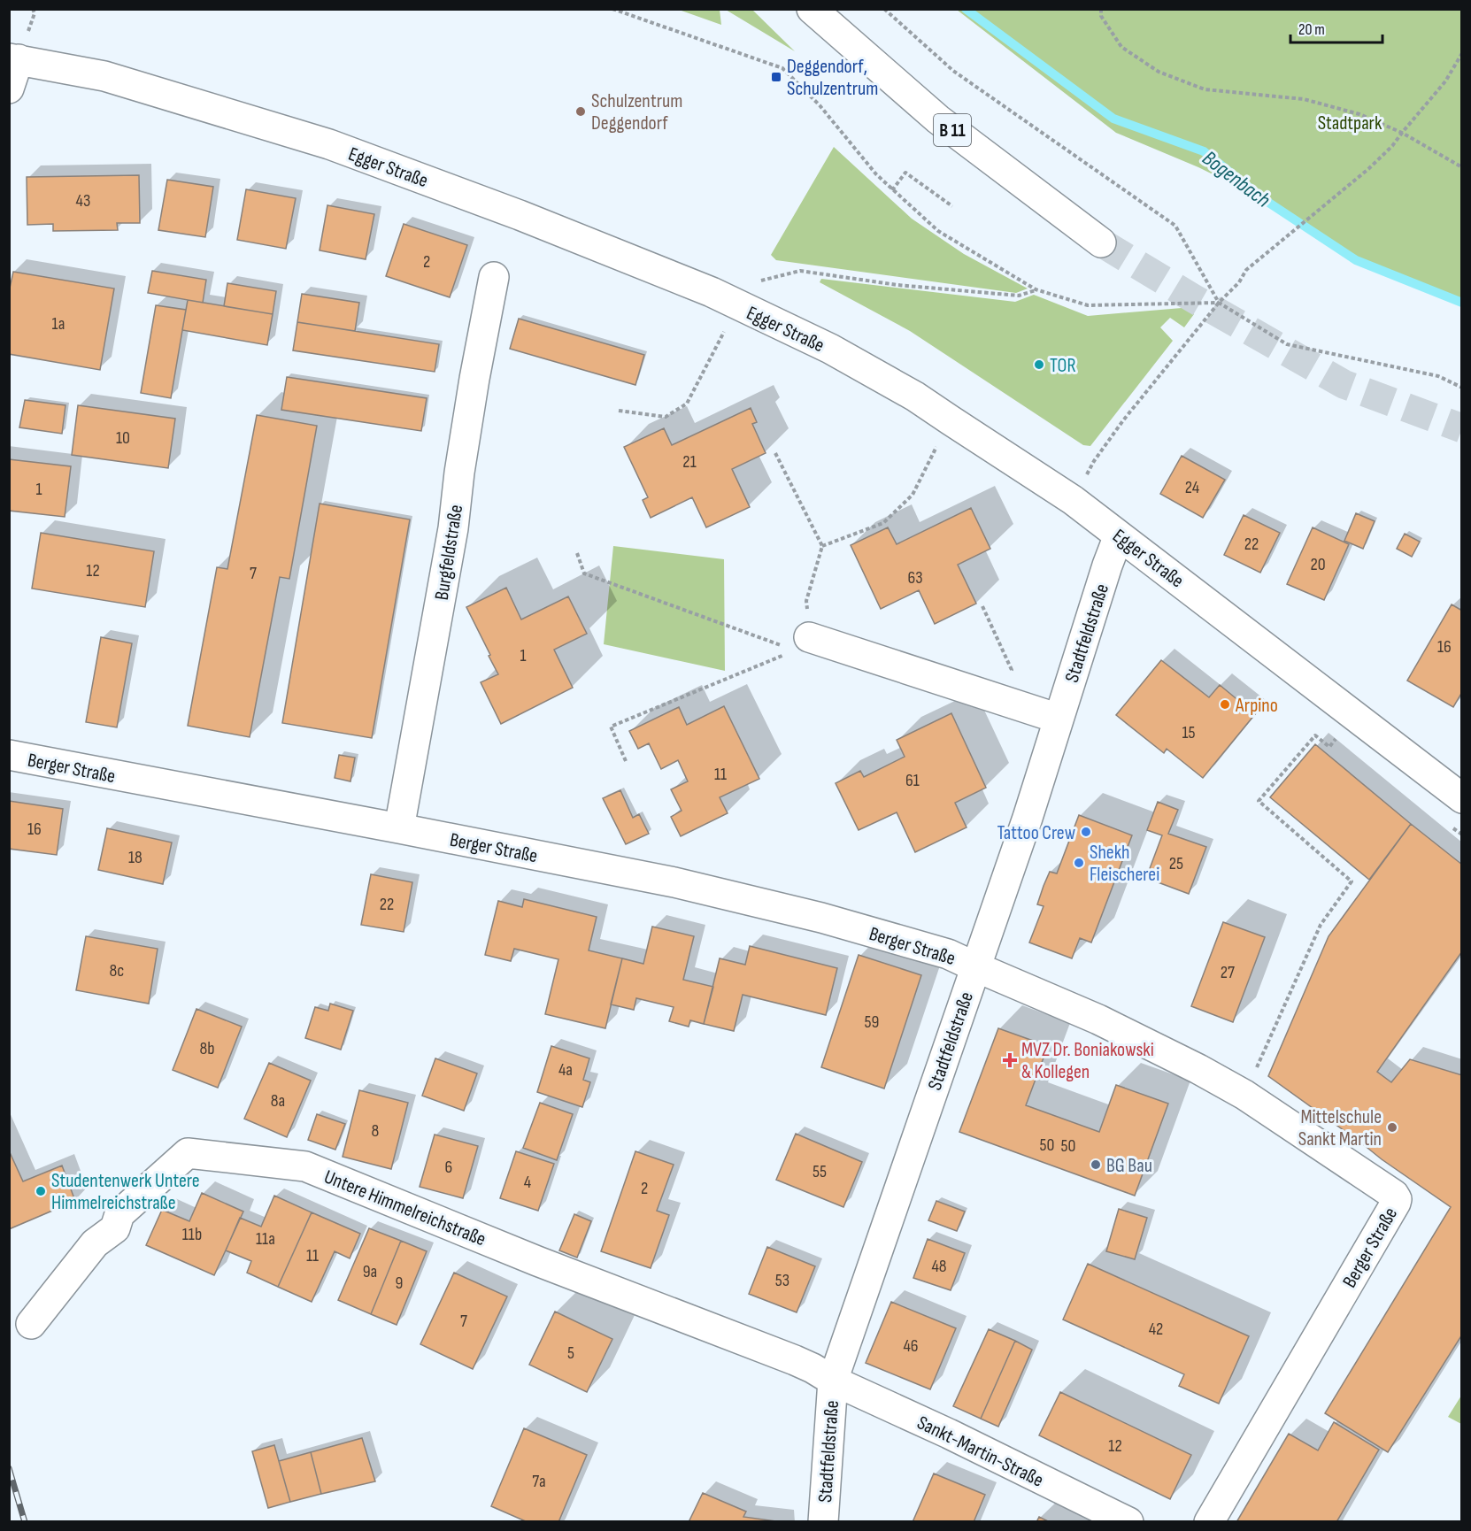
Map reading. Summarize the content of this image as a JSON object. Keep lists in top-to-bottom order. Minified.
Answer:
{"streets":{"main road":["B 11","Egger Straße","Burgfeldstraße","Stadtfeldstraße","Berger Straße","Untere Himmelreichstraße","Sankt-Martin-Straße"]},"crossings":[["Egger Straße","Stadtfeldstraße"],["Burgfeldstraße","Berger Straße"],["Stadtfeldstraße","Berger Straße"],["Stadtfeldstraße","Untere Himmelreichstraße"],["Stadtfeldstraße","Sankt-Martin-Straße"],["Untere Himmelreichstraße","Sankt-Martin-Straße"]],"water":["Bogenbach"],"parks":["Stadtpark"],"places":{"transit":["Deggendorf, Schulzentrum"],"other":["Schulzentrum Deggendorf","TOR","Arpino","Tattoo Crew","Shekh Fleischerei","Mittelschule Sankt Martin","BG Bau","Studentenwerk Untere Himmelreichstraße"],"health":["MVZ Dr. Boniakowski & Kollegen"]},"house_numbers":["43","2","1a","10","21","24","1","22","20","12","7","63","16","1","15","11","61","16","18","25","22","8c","27","59","8b","4a","8a","8","50","50","6","55","4","2","11b","11a","11","48","9a","53","9","7","42","46","5","12","7a"],"scale_bar":"20 m"}
